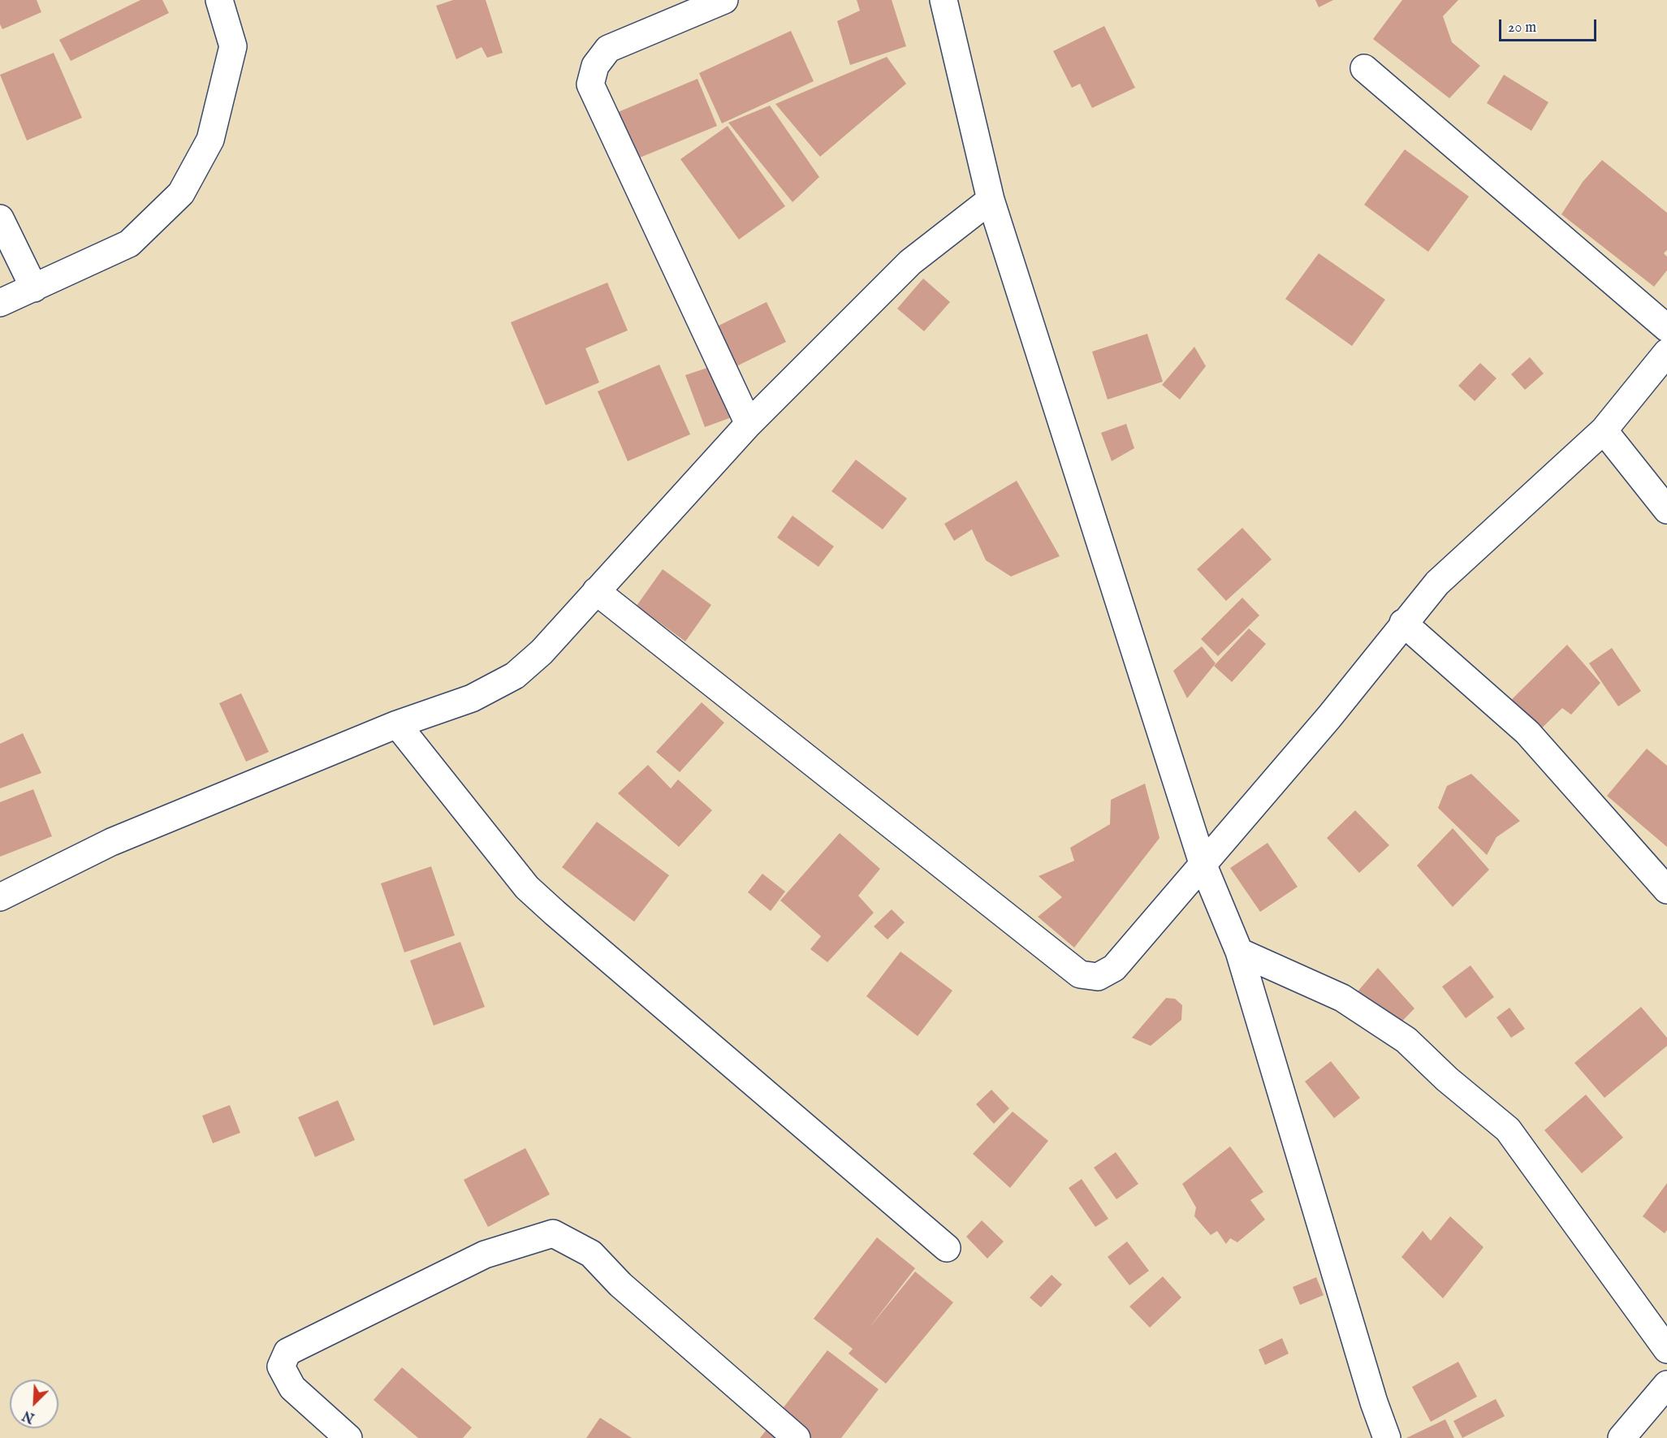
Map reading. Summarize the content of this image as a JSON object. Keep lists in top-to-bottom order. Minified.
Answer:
{"scale_bar":"20 m","north":"bottom left"}
